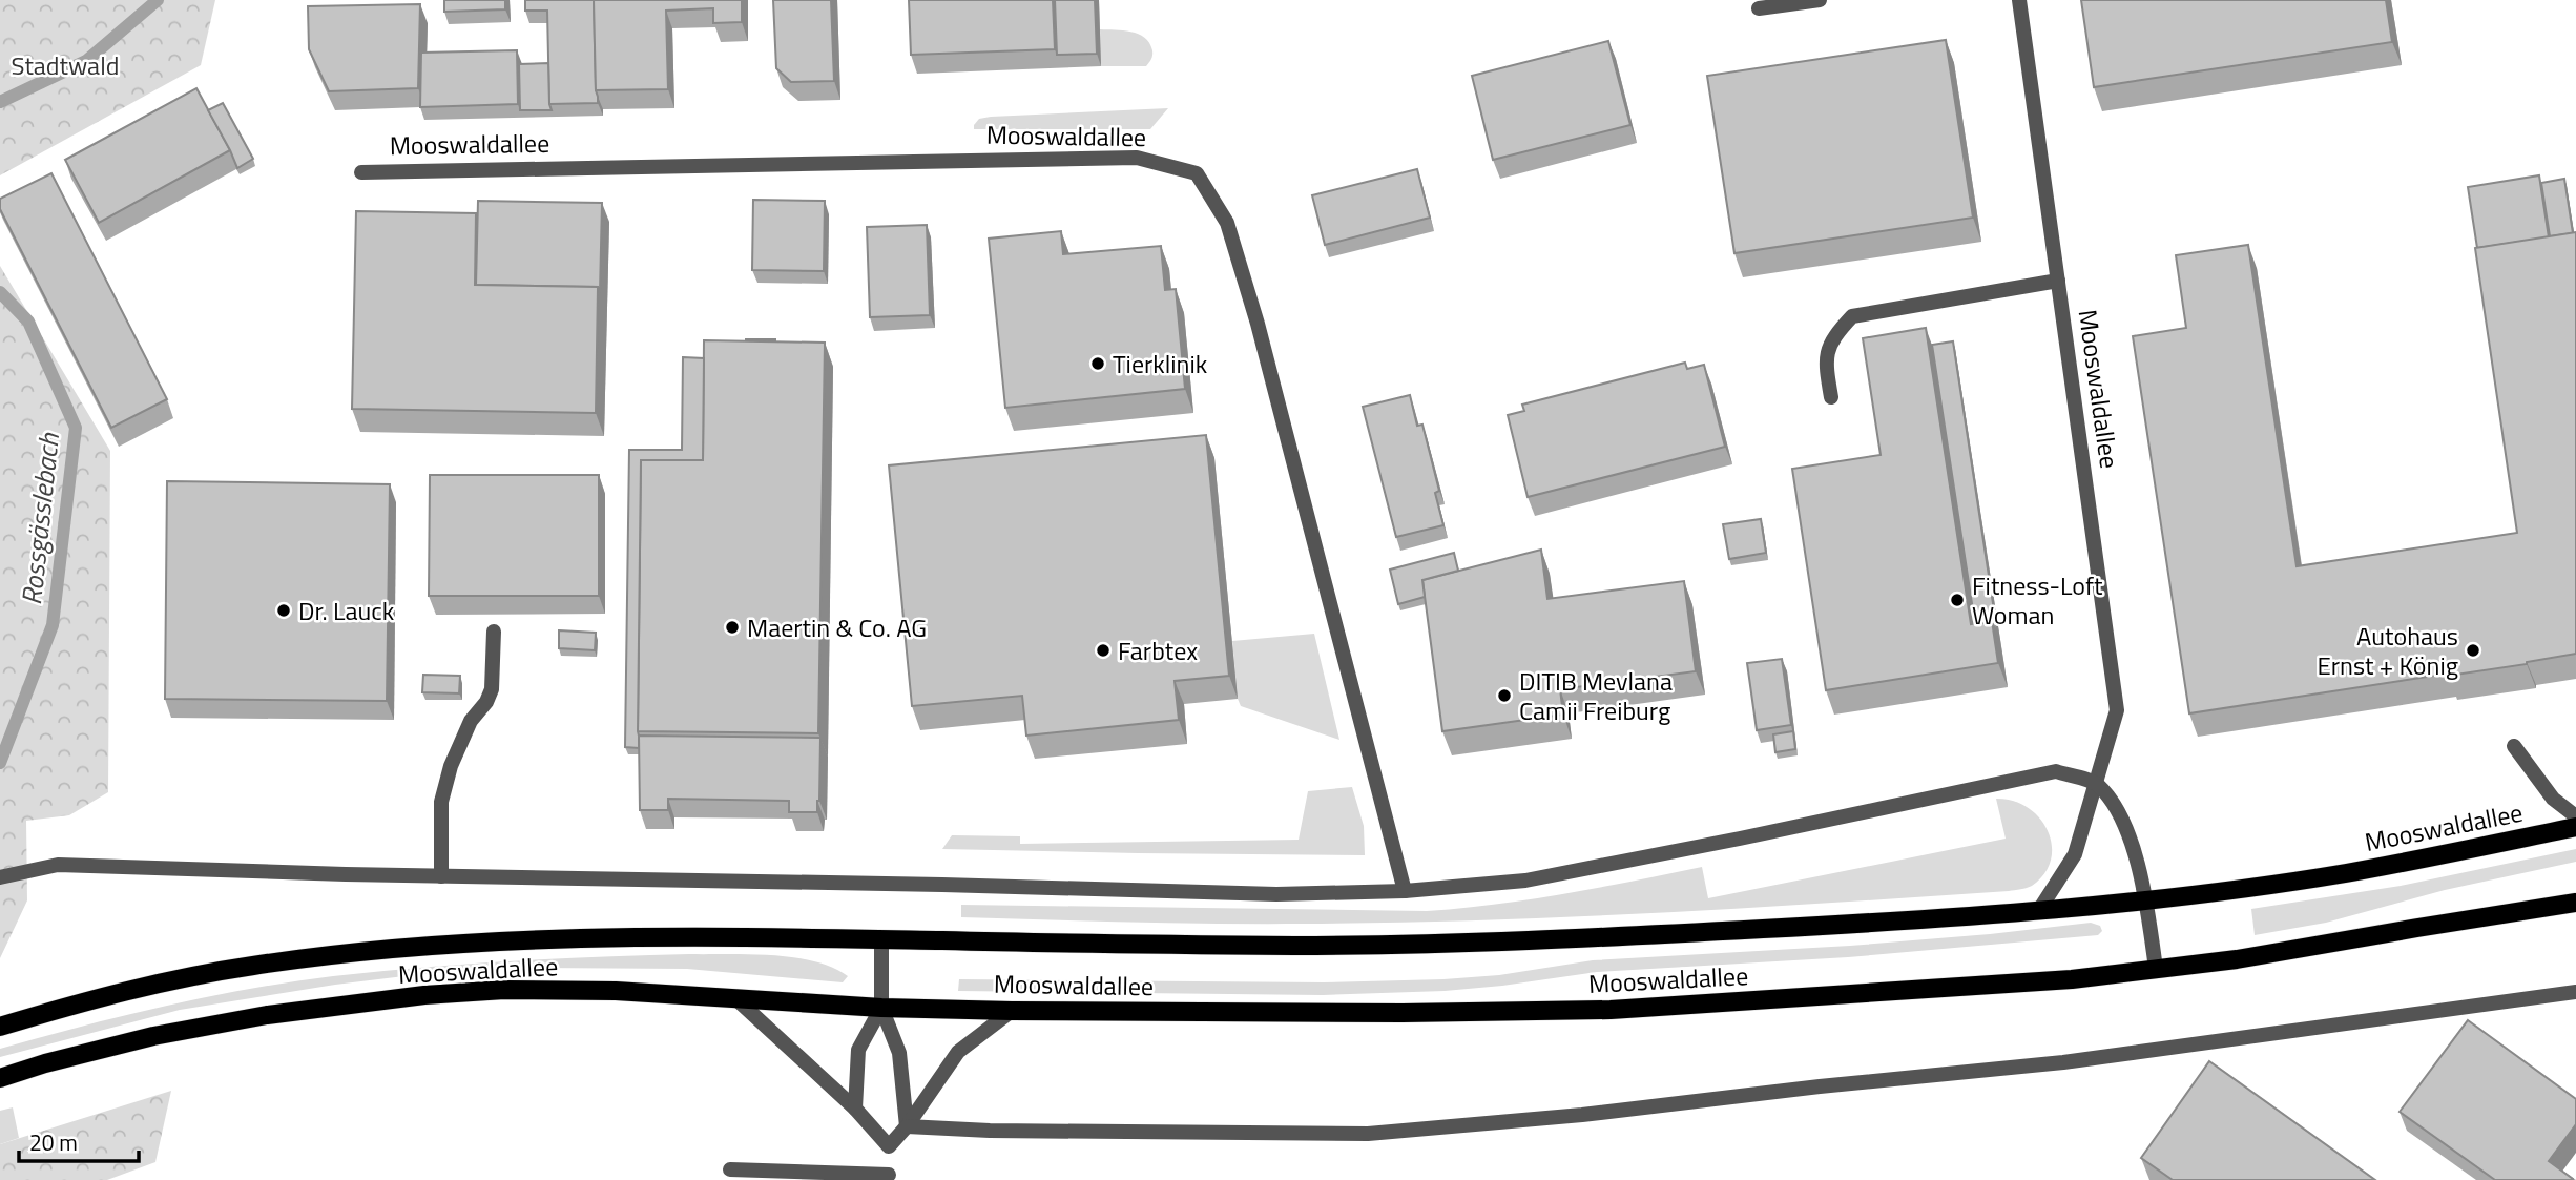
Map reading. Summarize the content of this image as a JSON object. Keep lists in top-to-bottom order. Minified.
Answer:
{"streets":{"main road":["Mooswaldallee"]},"water":["Rossgässlebach"],"parks":["Stadtwald"],"places":["Tierklinik","Fitness-Loft Woman","Dr. Lauck","Maertin & Co. AG","Farbtex","Autohaus Ernst + König","DITIB Mevlana Camii Freiburg"],"scale_bar":"20 m"}
